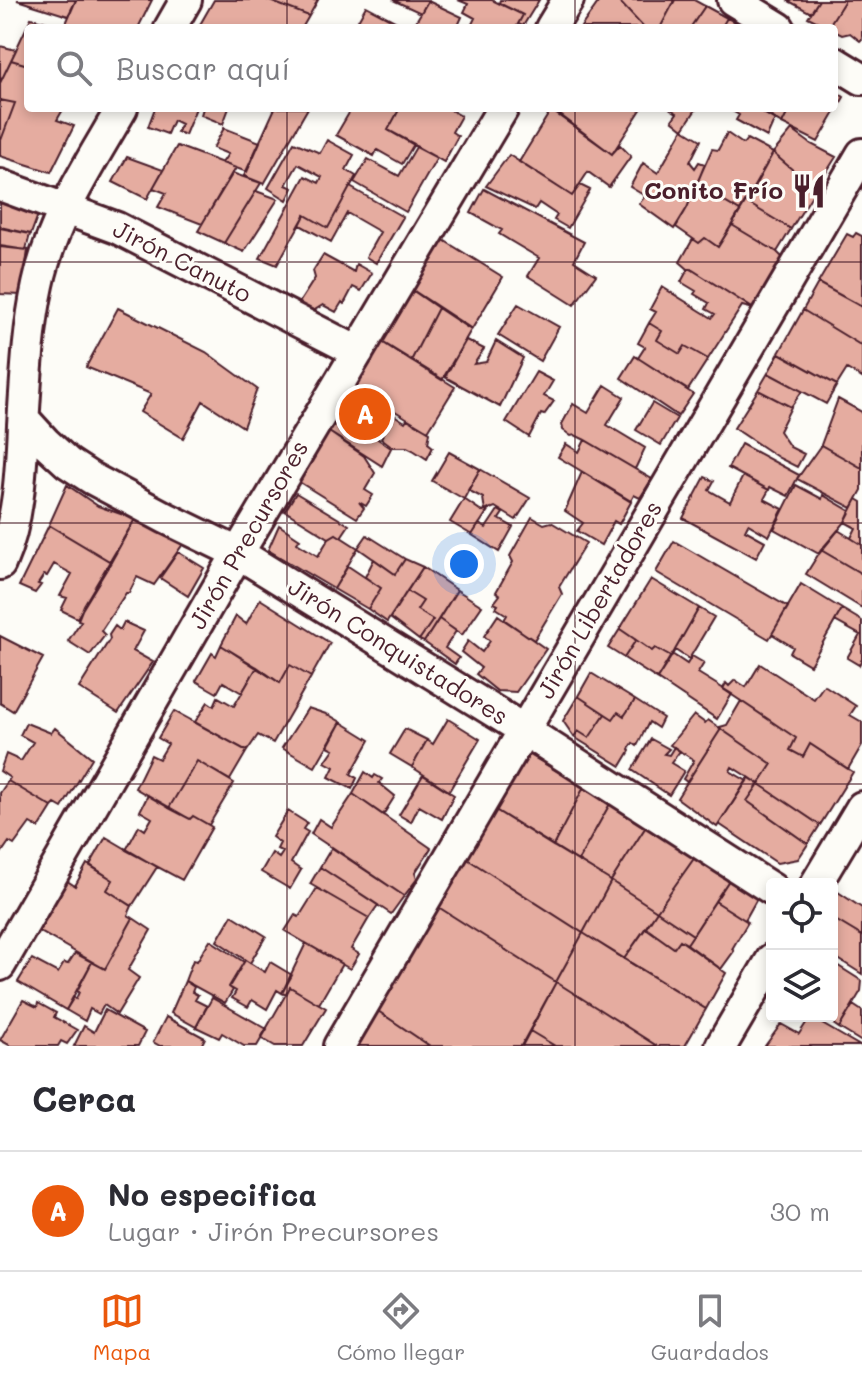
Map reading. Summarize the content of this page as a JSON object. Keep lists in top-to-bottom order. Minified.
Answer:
{"streets":{"street":["Jirón Canuto","Jirón Precursores","Jirón Libertadores","Jirón Conquistadores"]},"crossings":[["Jirón Canuto","Jirón Precursores"],["Jirón Precursores","Jirón Conquistadores"],["Jirón Libertadores","Jirón Conquistadores"]],"places":{"restaurant":["Conito Frío"]},"page":{"search":"Buscar aquí","pins":"A","heading":"Cerca","list":[{"mark":"A","name":"No especifica","note":"Lugar · Jirón Precursores","value":"30 m"}],"nav":["Mapa","Cómo llegar","Guardados"]}}
